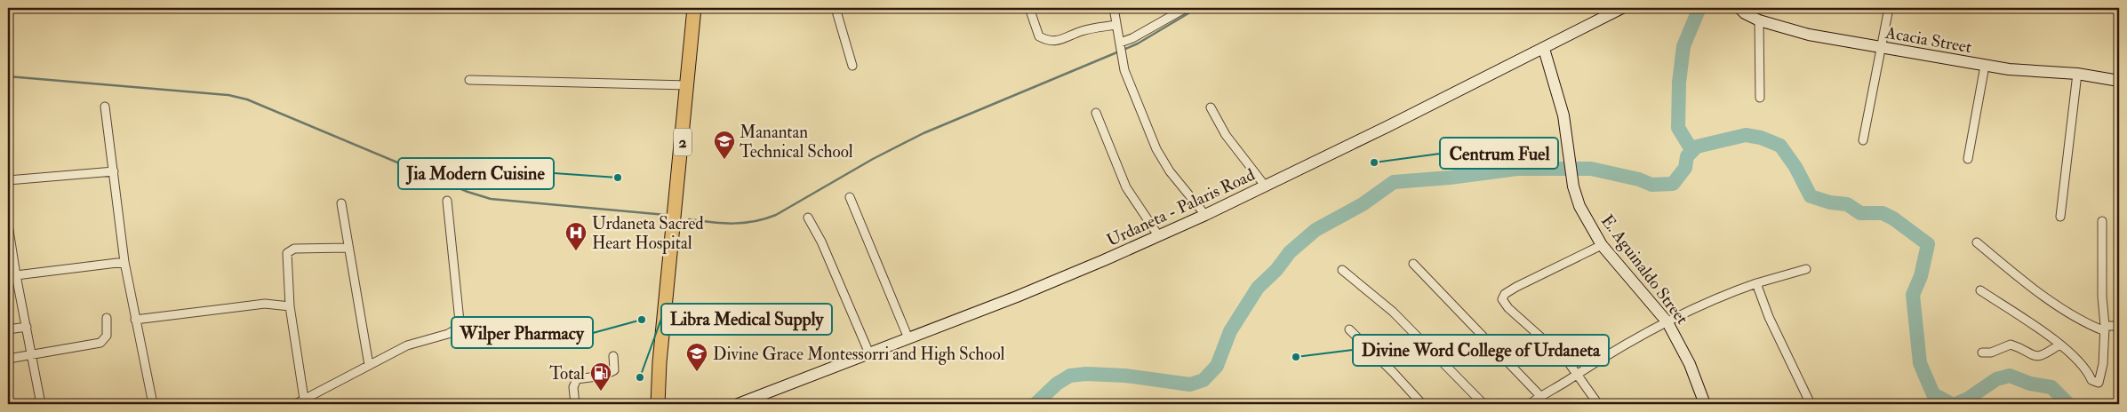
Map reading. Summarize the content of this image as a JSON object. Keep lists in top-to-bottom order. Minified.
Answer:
{"streets":{"main road":["Acacia Street","2","Urdaneta - Palaris Road","E. Aguinaldo Street"]},"crossings":[["Urdaneta - Palaris Road","E. Aguinaldo Street"]],"places":{"school or university":["Manantan Technical School","Divine Grace Montessorri and High School"],"other":["Centrum Fuel","Jia Modern Cuisine","Wilper Pharmacy","Divine Word College of Urdaneta","Libra Medical Supply"],"hospital":["Urdaneta Sacred Heart Hospital"],"fuel station":["Total"]}}
